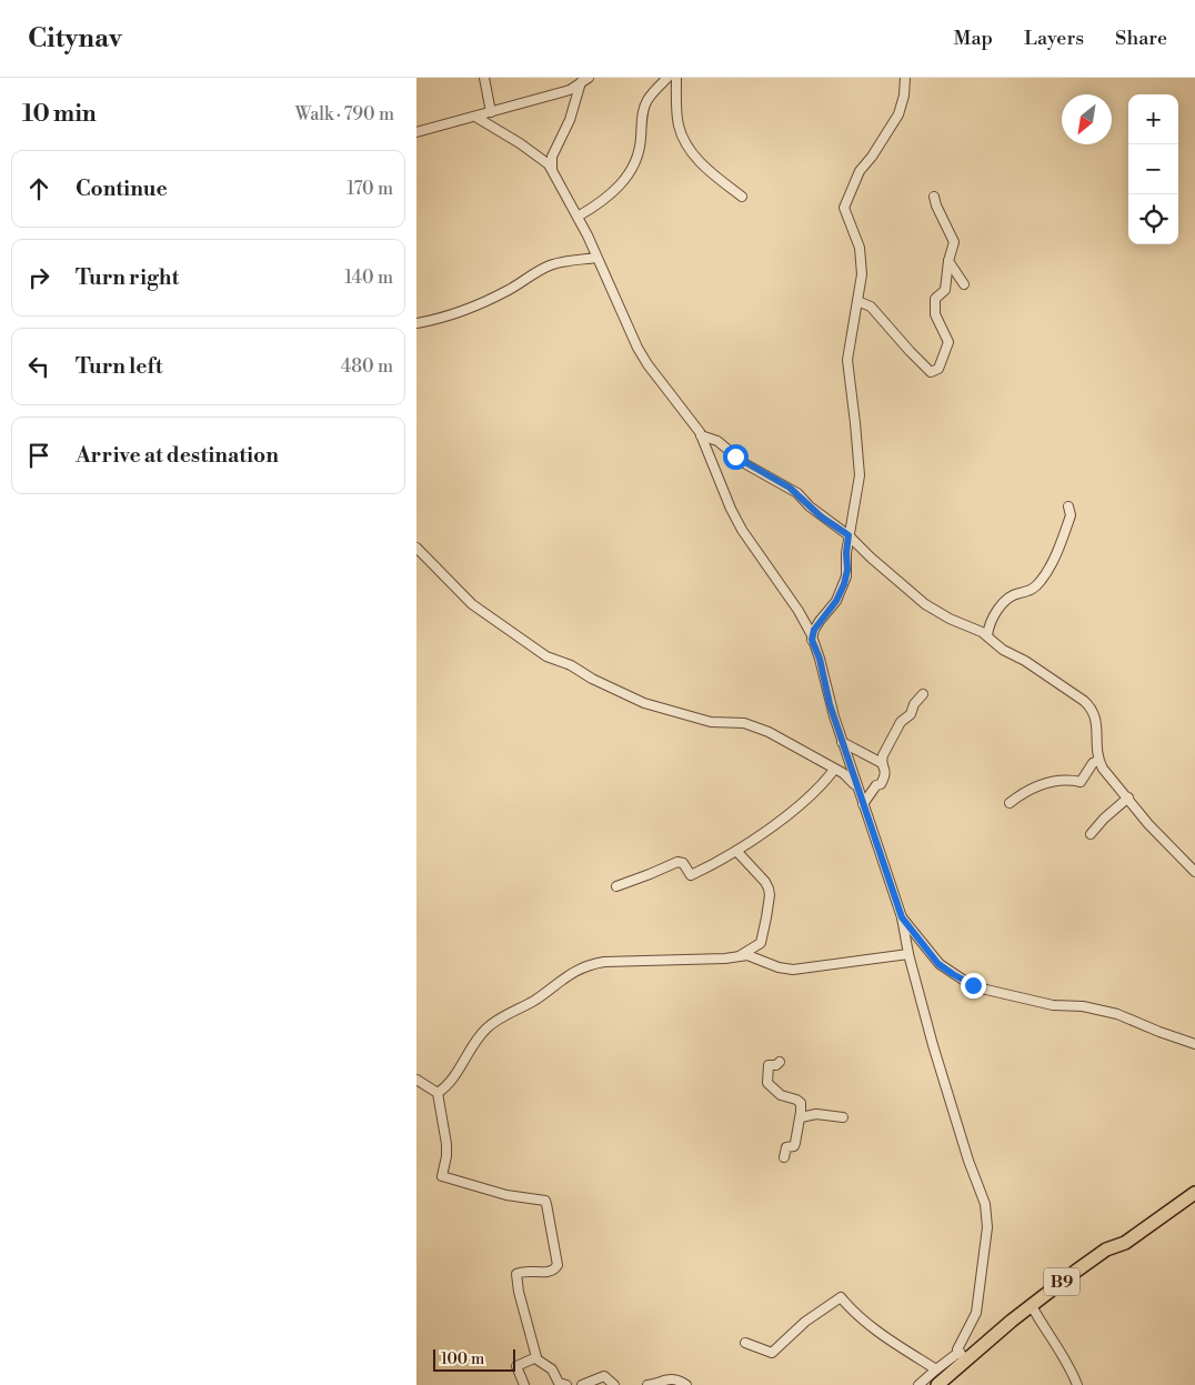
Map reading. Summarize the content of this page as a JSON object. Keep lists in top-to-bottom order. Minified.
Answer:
{"streets":{"highway":["B9"]},"scale_bar":"100 m","north":"bottom left","page":{"header":"Citynav","nav":["Map","Layers","Share"],"heading":["10 min","Walk · 790 m"],"map_buttons":["+","−"],"list":[["Continue","170 m"],["Turn right","140 m"],["Turn left","480 m"],"Arrive at destination"],"scale":"100 m"}}
